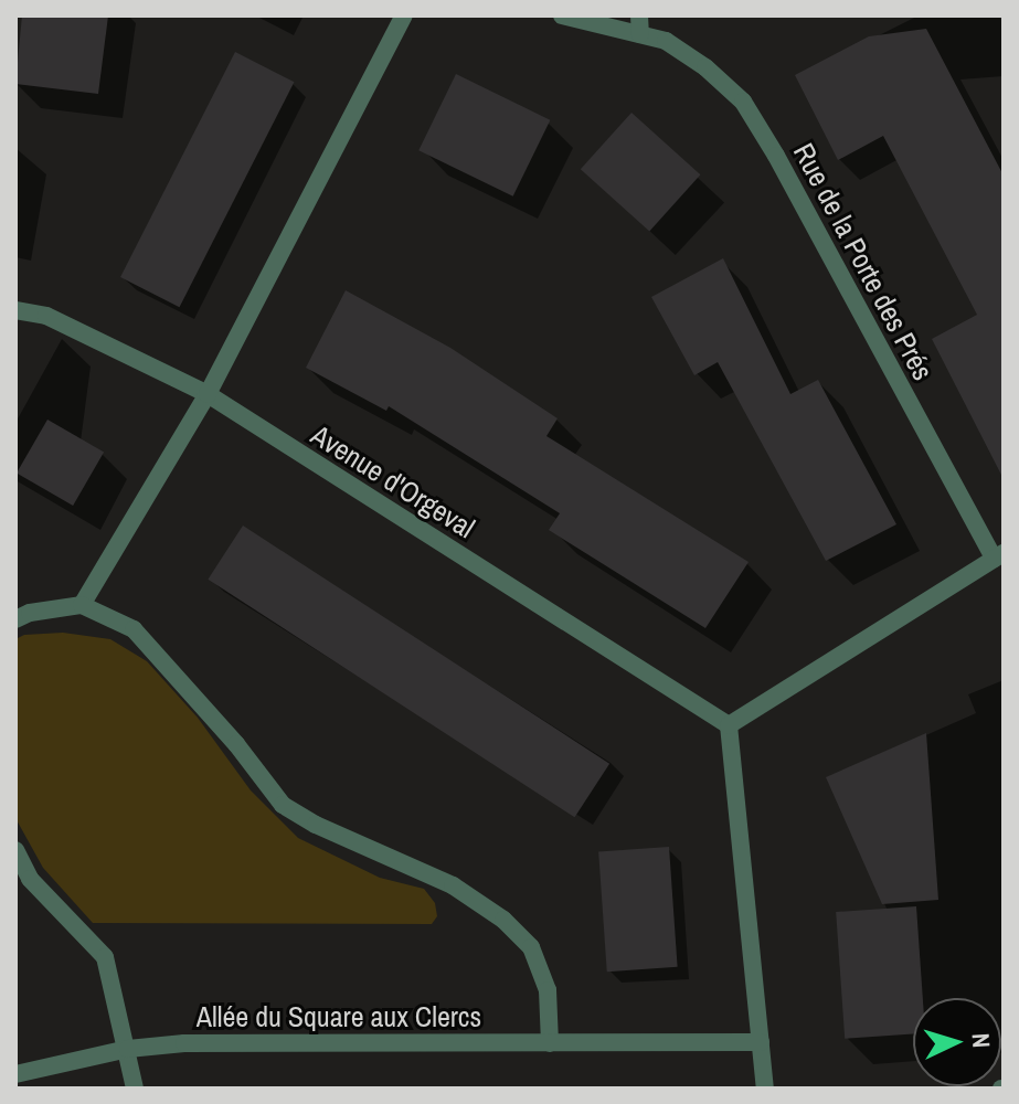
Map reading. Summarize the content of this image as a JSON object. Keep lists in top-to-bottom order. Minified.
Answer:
{"streets":{"street":["Rue de la Porte des Prés","Avenue d'Orgeval","Allée du Square aux Clercs"]},"north":"right"}
